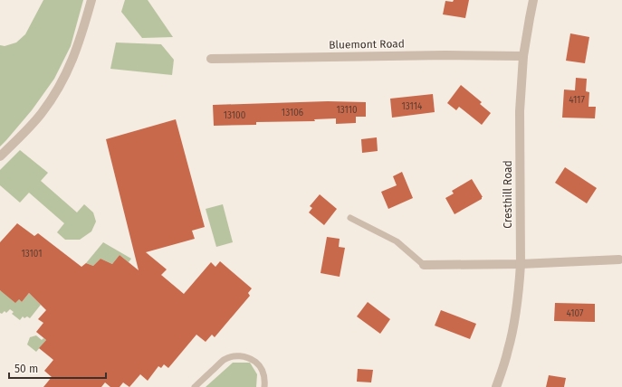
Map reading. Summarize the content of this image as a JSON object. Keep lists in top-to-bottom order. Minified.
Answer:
{"streets":{"street":["Bluemont Road","Cresthill Road"]},"crossings":[["Bluemont Road","Cresthill Road"]],"house_numbers":["4117","13114","13110","13106","13100","13101","4107"],"scale_bar":"50 m"}
